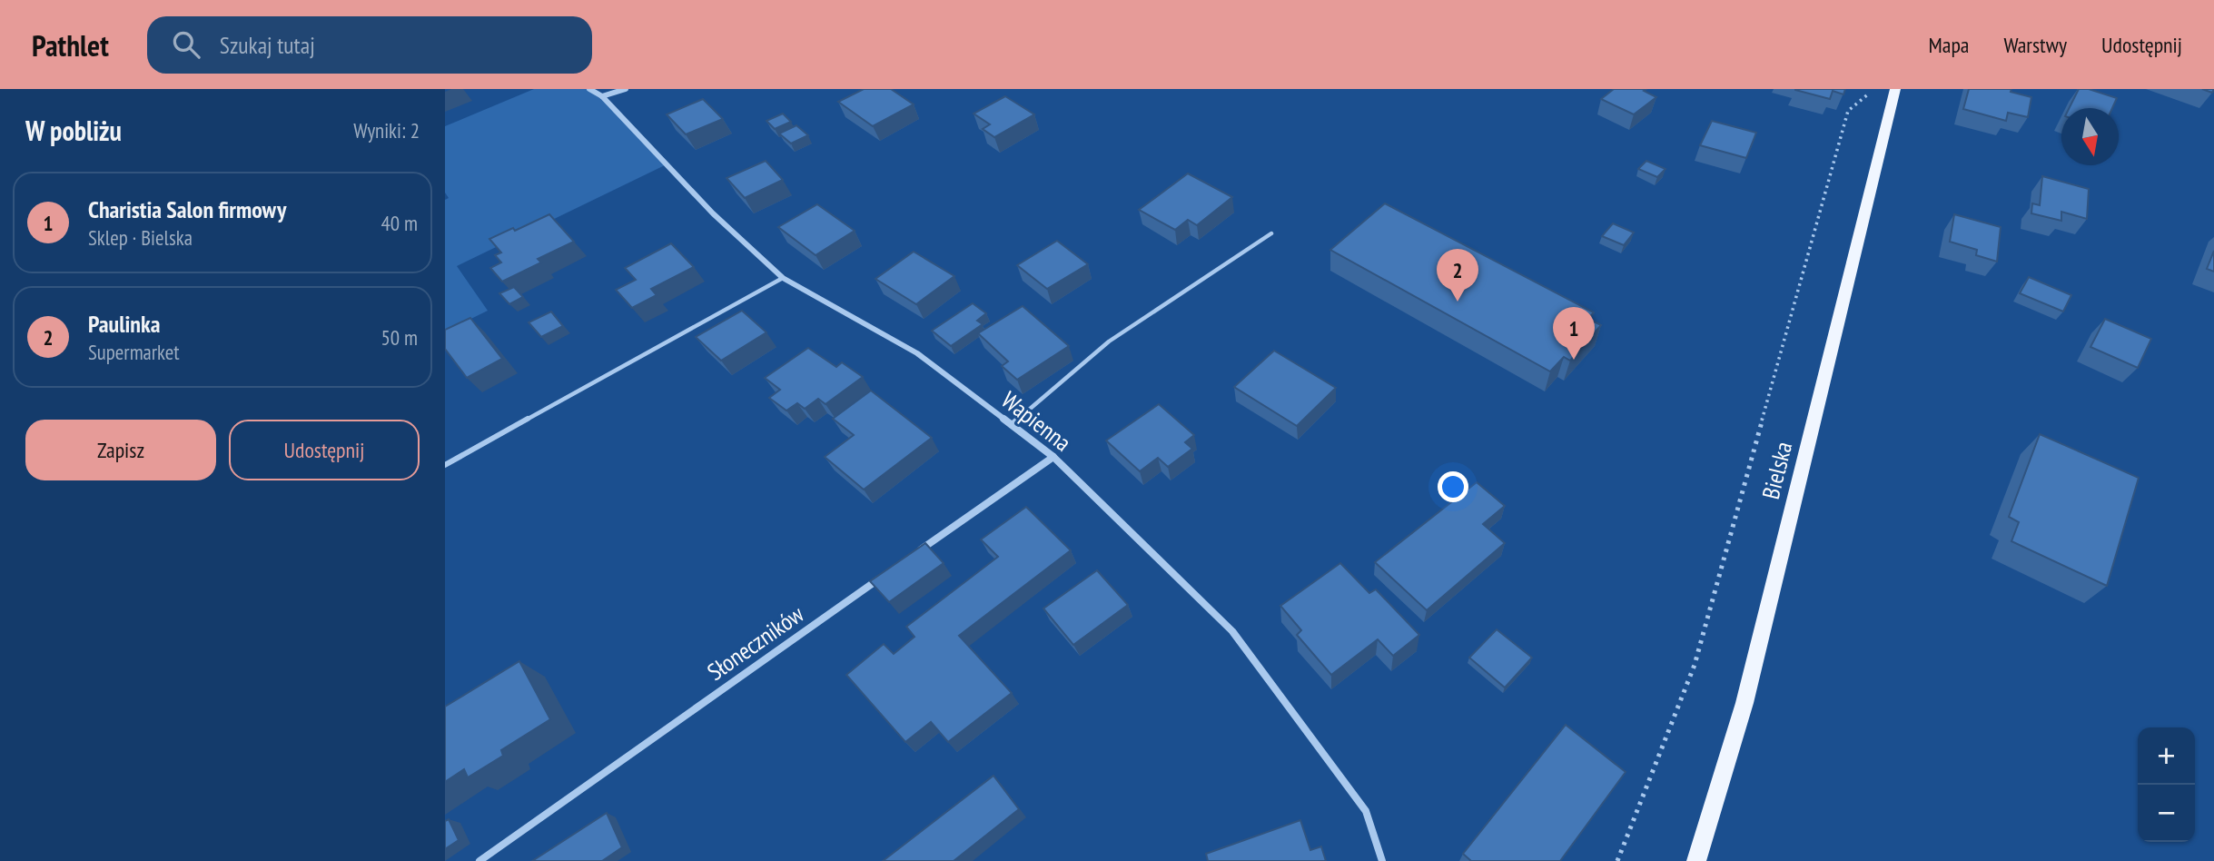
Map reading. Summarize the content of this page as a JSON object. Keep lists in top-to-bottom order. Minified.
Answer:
{"streets":{"main road":["Bielska"],"street":["Wapienna","Słoneczników"]},"north":"bottom","page":{"header":"Pathlet","search":"Szukaj tutaj","nav":["Mapa","Warstwy","Udostępnij"],"heading":["W pobliżu","Wyniki: 2"],"list":[{"mark":"1","name":"Charistia Salon firmowy","note":"Sklep · Bielska","value":"40 m"},{"mark":"2","name":"Paulinka","note":"Supermarket","value":"50 m"}],"pins":["2","1"],"buttons":["Zapisz","Udostępnij"],"map_buttons":["+","−"]}}
